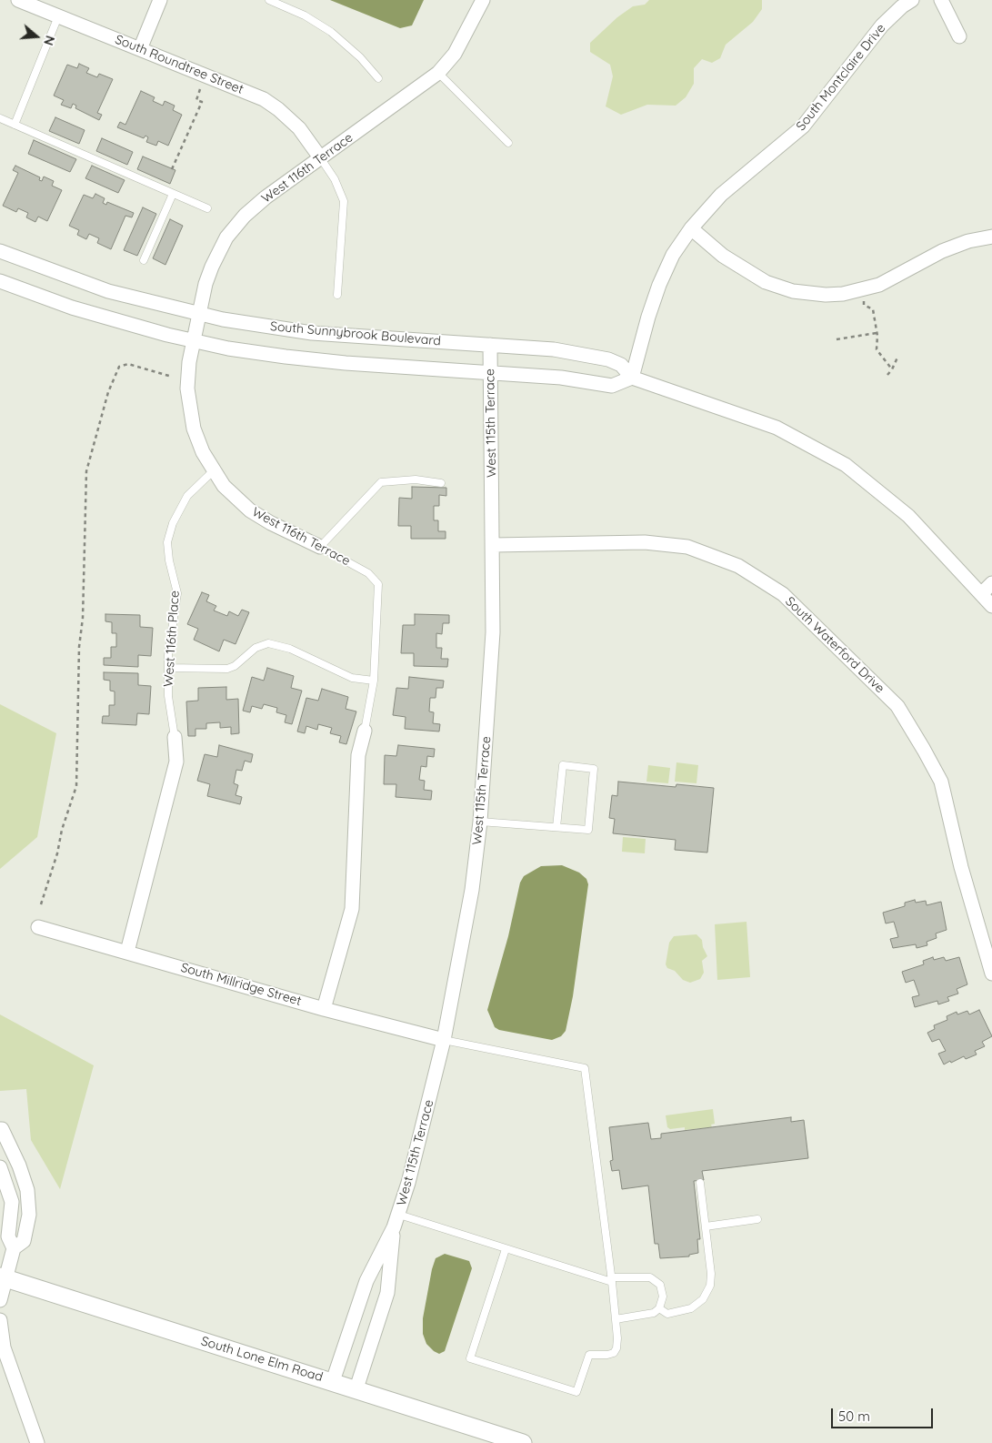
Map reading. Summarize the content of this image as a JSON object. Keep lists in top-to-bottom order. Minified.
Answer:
{"streets":{"street":["South Roundtree Street","South Montclaire Drive","West 116th Terrace","South Sunnybrook Boulevard","West 115th Terrace","West 116th Place","South Waterford Drive","South Millridge Street","South Lone Elm Road"]},"crossings":[["South Roundtree Street","West 116th Terrace"],["South Montclaire Drive","South Sunnybrook Boulevard"],["West 116th Terrace","South Sunnybrook Boulevard"],["West 116th Terrace","West 116th Place"],["West 116th Terrace","South Millridge Street"],["South Sunnybrook Boulevard","West 115th Terrace"],["West 115th Terrace","South Waterford Drive"],["West 115th Terrace","South Millridge Street"],["West 115th Terrace","South Lone Elm Road"],["West 116th Place","South Millridge Street"]],"scale_bar":"50 m","north":"right"}
